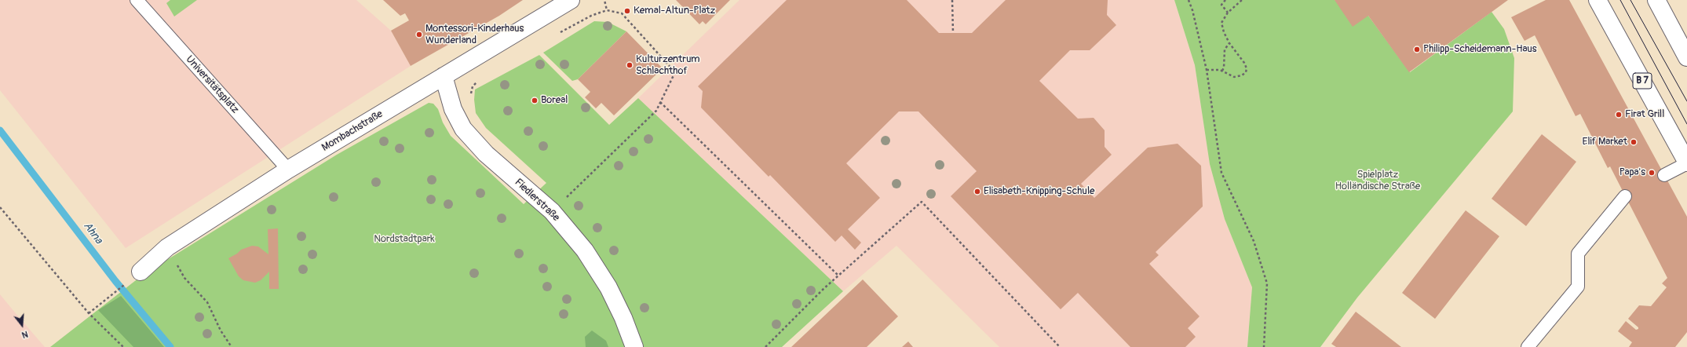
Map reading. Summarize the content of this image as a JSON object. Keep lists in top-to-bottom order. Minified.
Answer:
{"streets":{"street":["B 7","Mombachstraße","Fiedlerstraße"],"lane":["Universitätsplatz"]},"crossings":[["Universitätsplatz","Mombachstraße"],["Mombachstraße","Fiedlerstraße"]],"water":["Ahna"],"parks":["Spielplatz Holländische Straße","Nordstadtpark"],"places":["Kemal-Altun-Platz","Montessori-Kinderhaus Wunderland","Philipp-Scheidemann-Haus","Kulturzentrum Schlachthof","Boreal","Firat Grill","Elif Market","Papa's","Elisabeth-Knipping-Schule"],"north":"bottom"}
